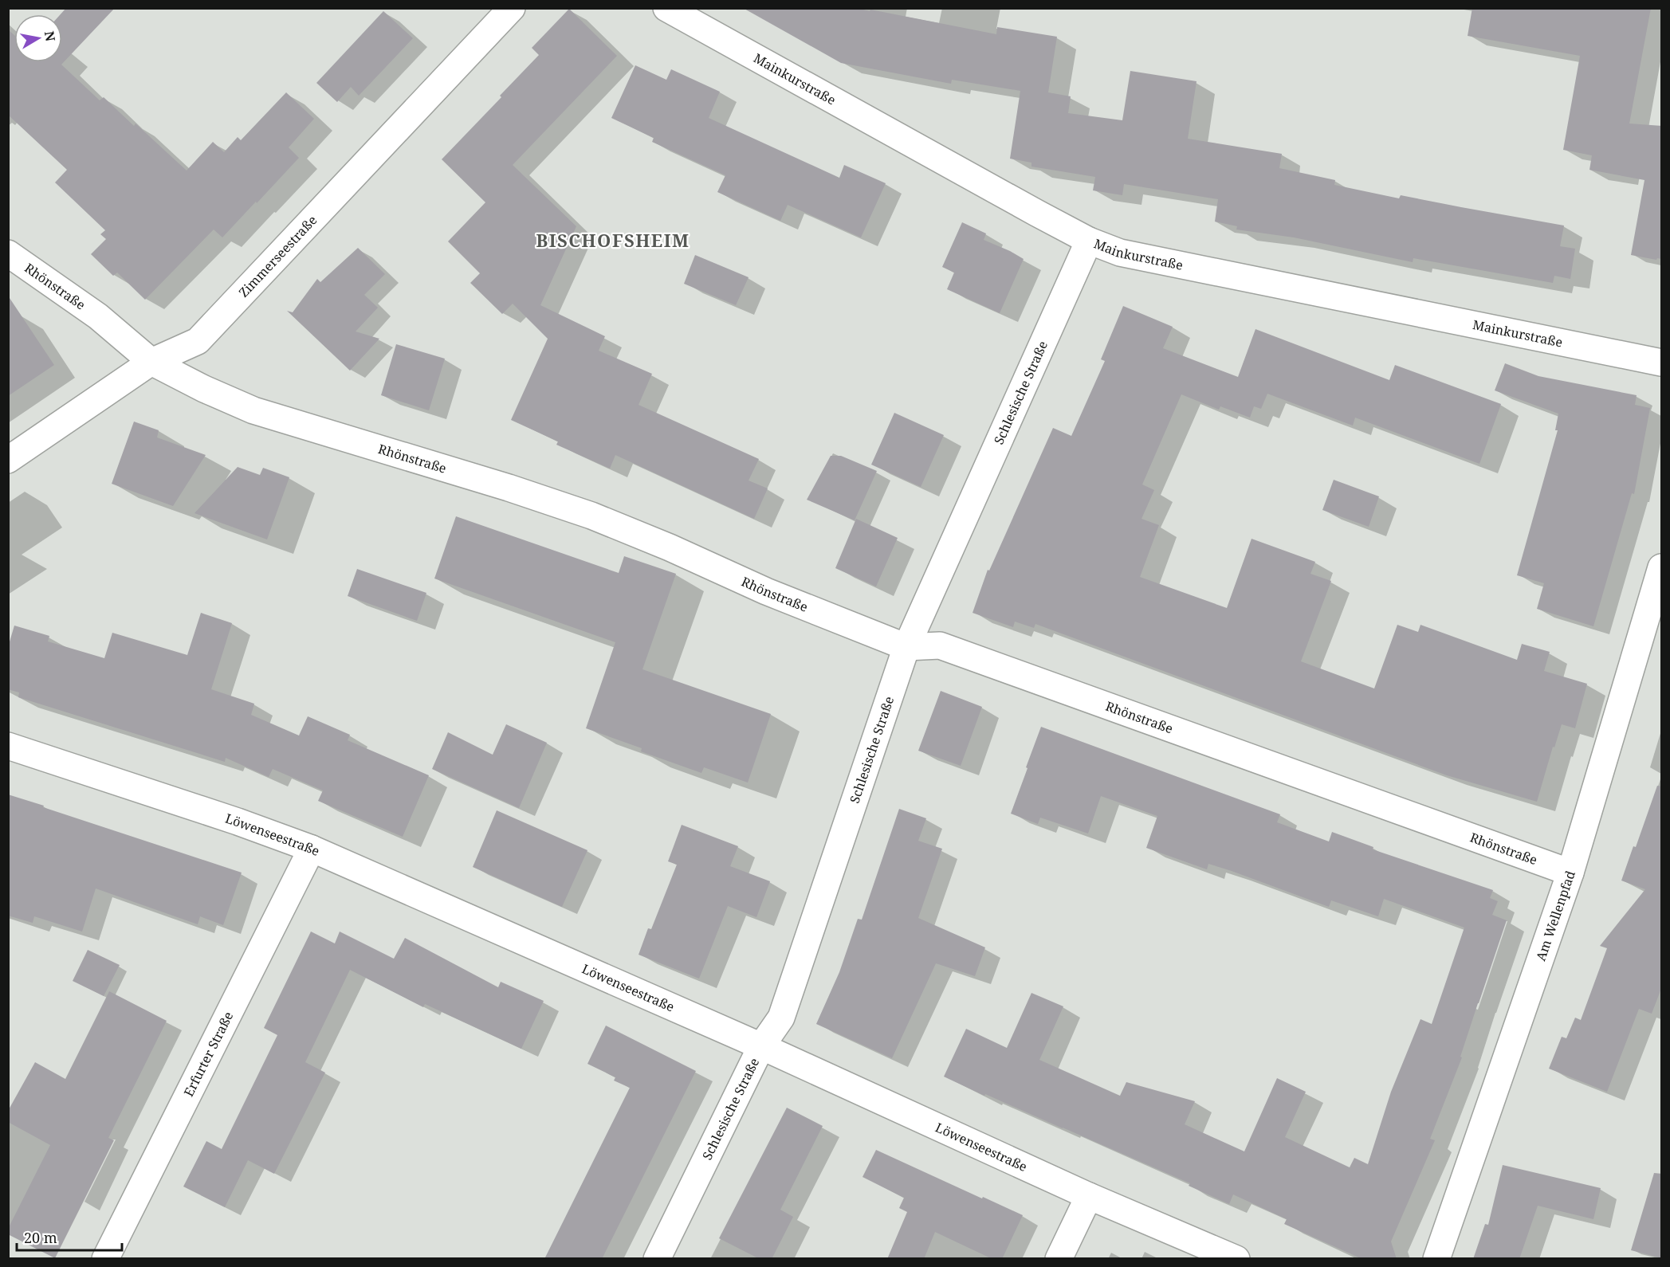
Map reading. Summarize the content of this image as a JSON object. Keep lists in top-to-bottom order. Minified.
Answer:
{"streets":{"street":["Mainkurstraße","Zimmerseestraße","Rhönstraße","Schlesische Straße","Löwenseestraße","Am Wellenpfad","Erfurter Straße"]},"crossings":[["Mainkurstraße","Schlesische Straße"],["Zimmerseestraße","Rhönstraße"],["Rhönstraße","Schlesische Straße"],["Rhönstraße","Am Wellenpfad"],["Schlesische Straße","Löwenseestraße"],["Löwenseestraße","Erfurter Straße"]],"districts":["BISCHOFSHEIM"],"scale_bar":"20 m","north":"right"}
